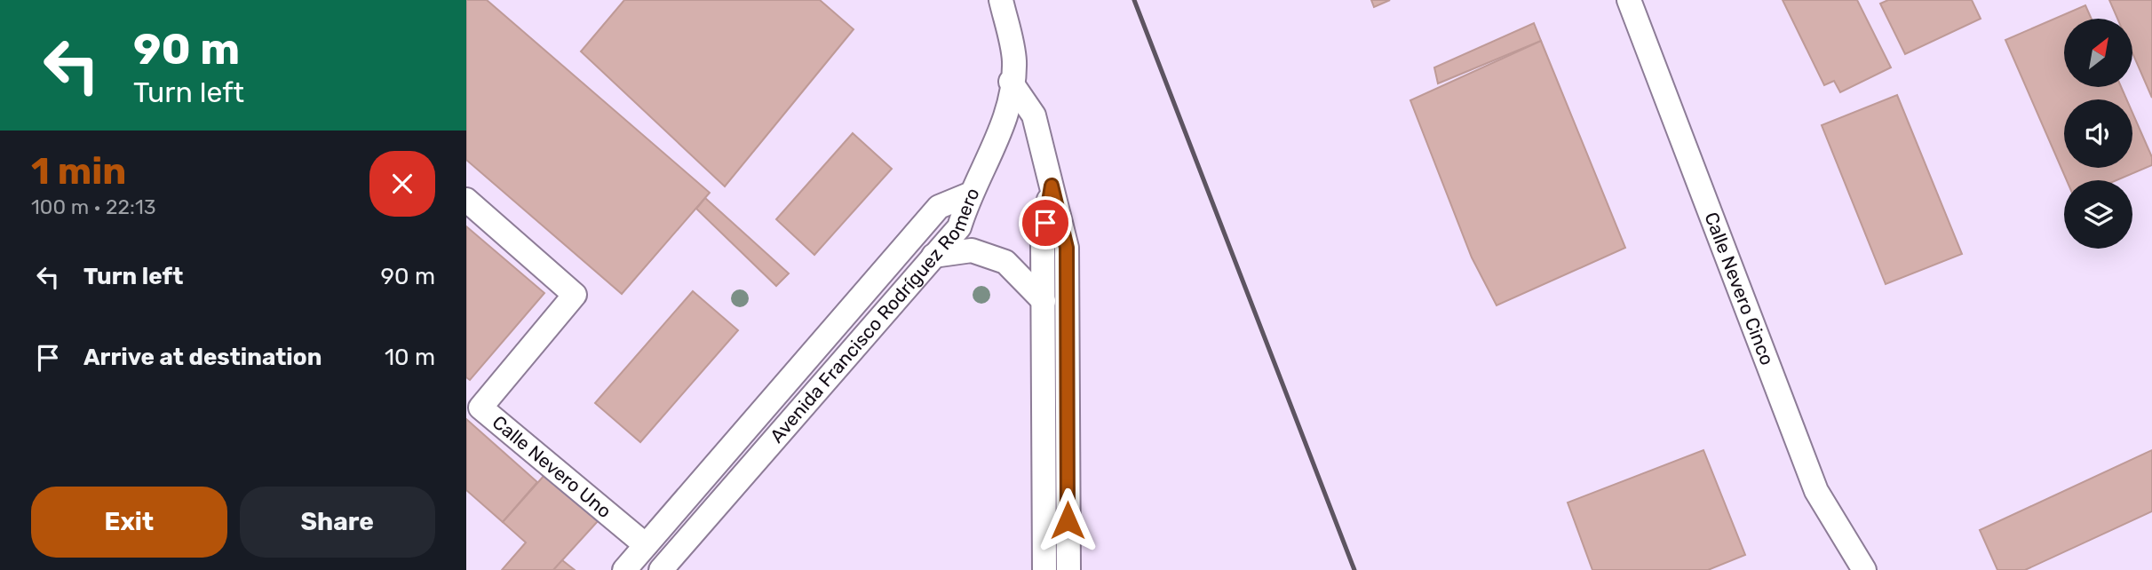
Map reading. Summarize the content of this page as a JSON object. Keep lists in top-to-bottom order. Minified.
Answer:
{"streets":{"street":["Calle Nevero Cinco","Avenida Francisco Rodríguez Romero","Calle Nevero Uno"]},"crossings":[["Avenida Francisco Rodríguez Romero","Calle Nevero Uno"]],"north":"top right","page":{"turn":["90 m","Turn left"],"heading":["1 min","100 m · 22:13"],"list":[{"name":"Turn left","value":"90 m"},{"name":"Arrive at destination","value":"10 m"}],"buttons":["Exit","Share"]}}
